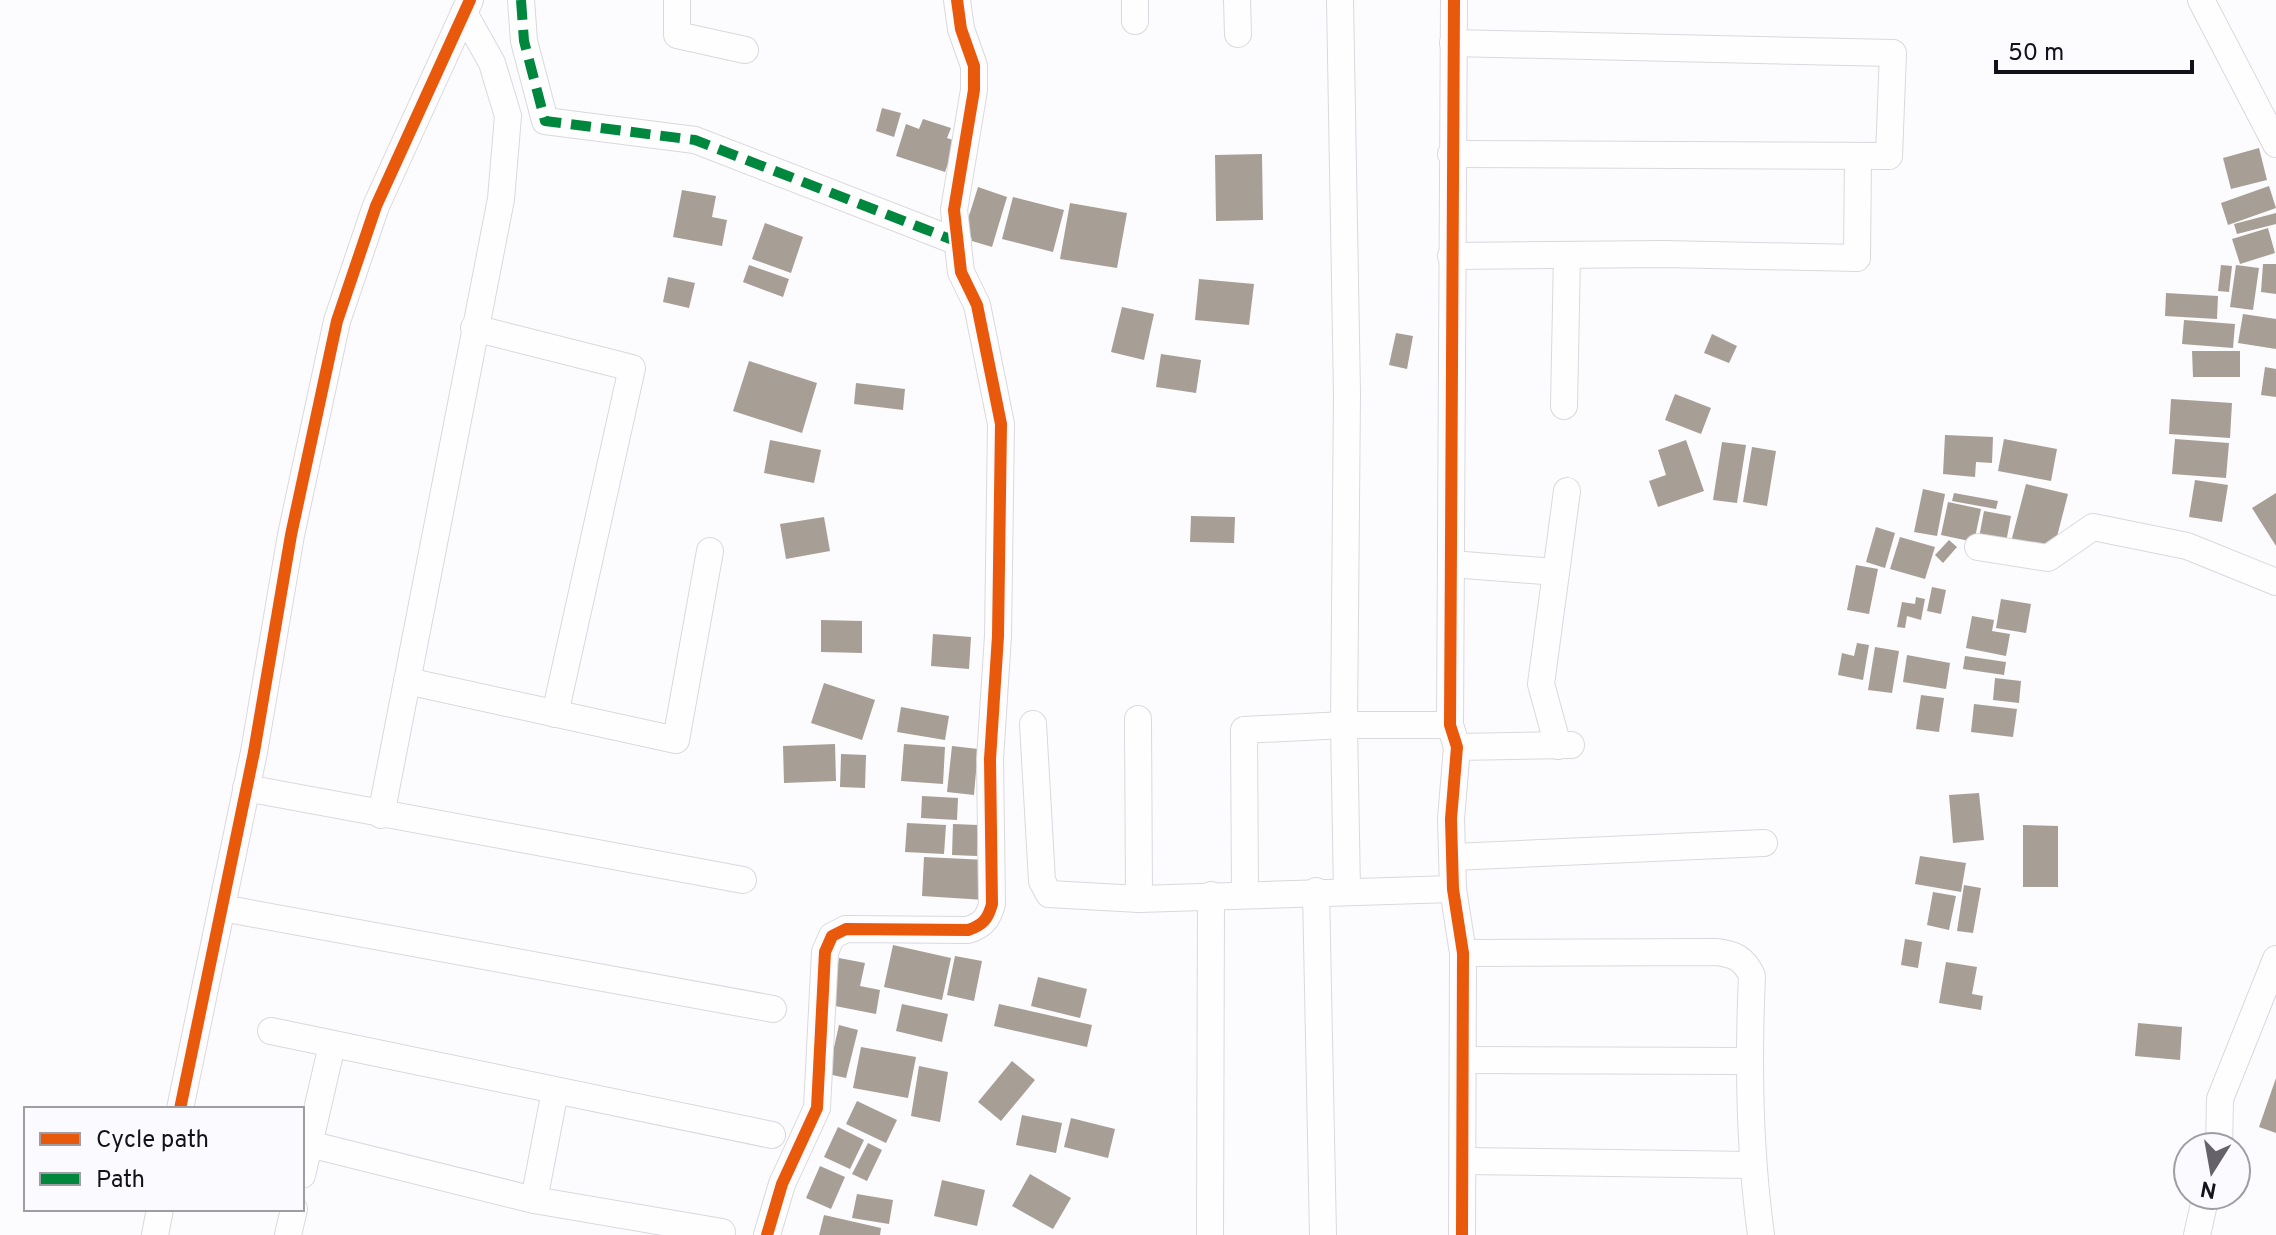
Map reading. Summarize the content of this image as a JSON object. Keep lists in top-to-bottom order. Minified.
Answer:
{"legend":["Cycle path","Path"],"scale_bar":"50 m","north":"bottom"}
